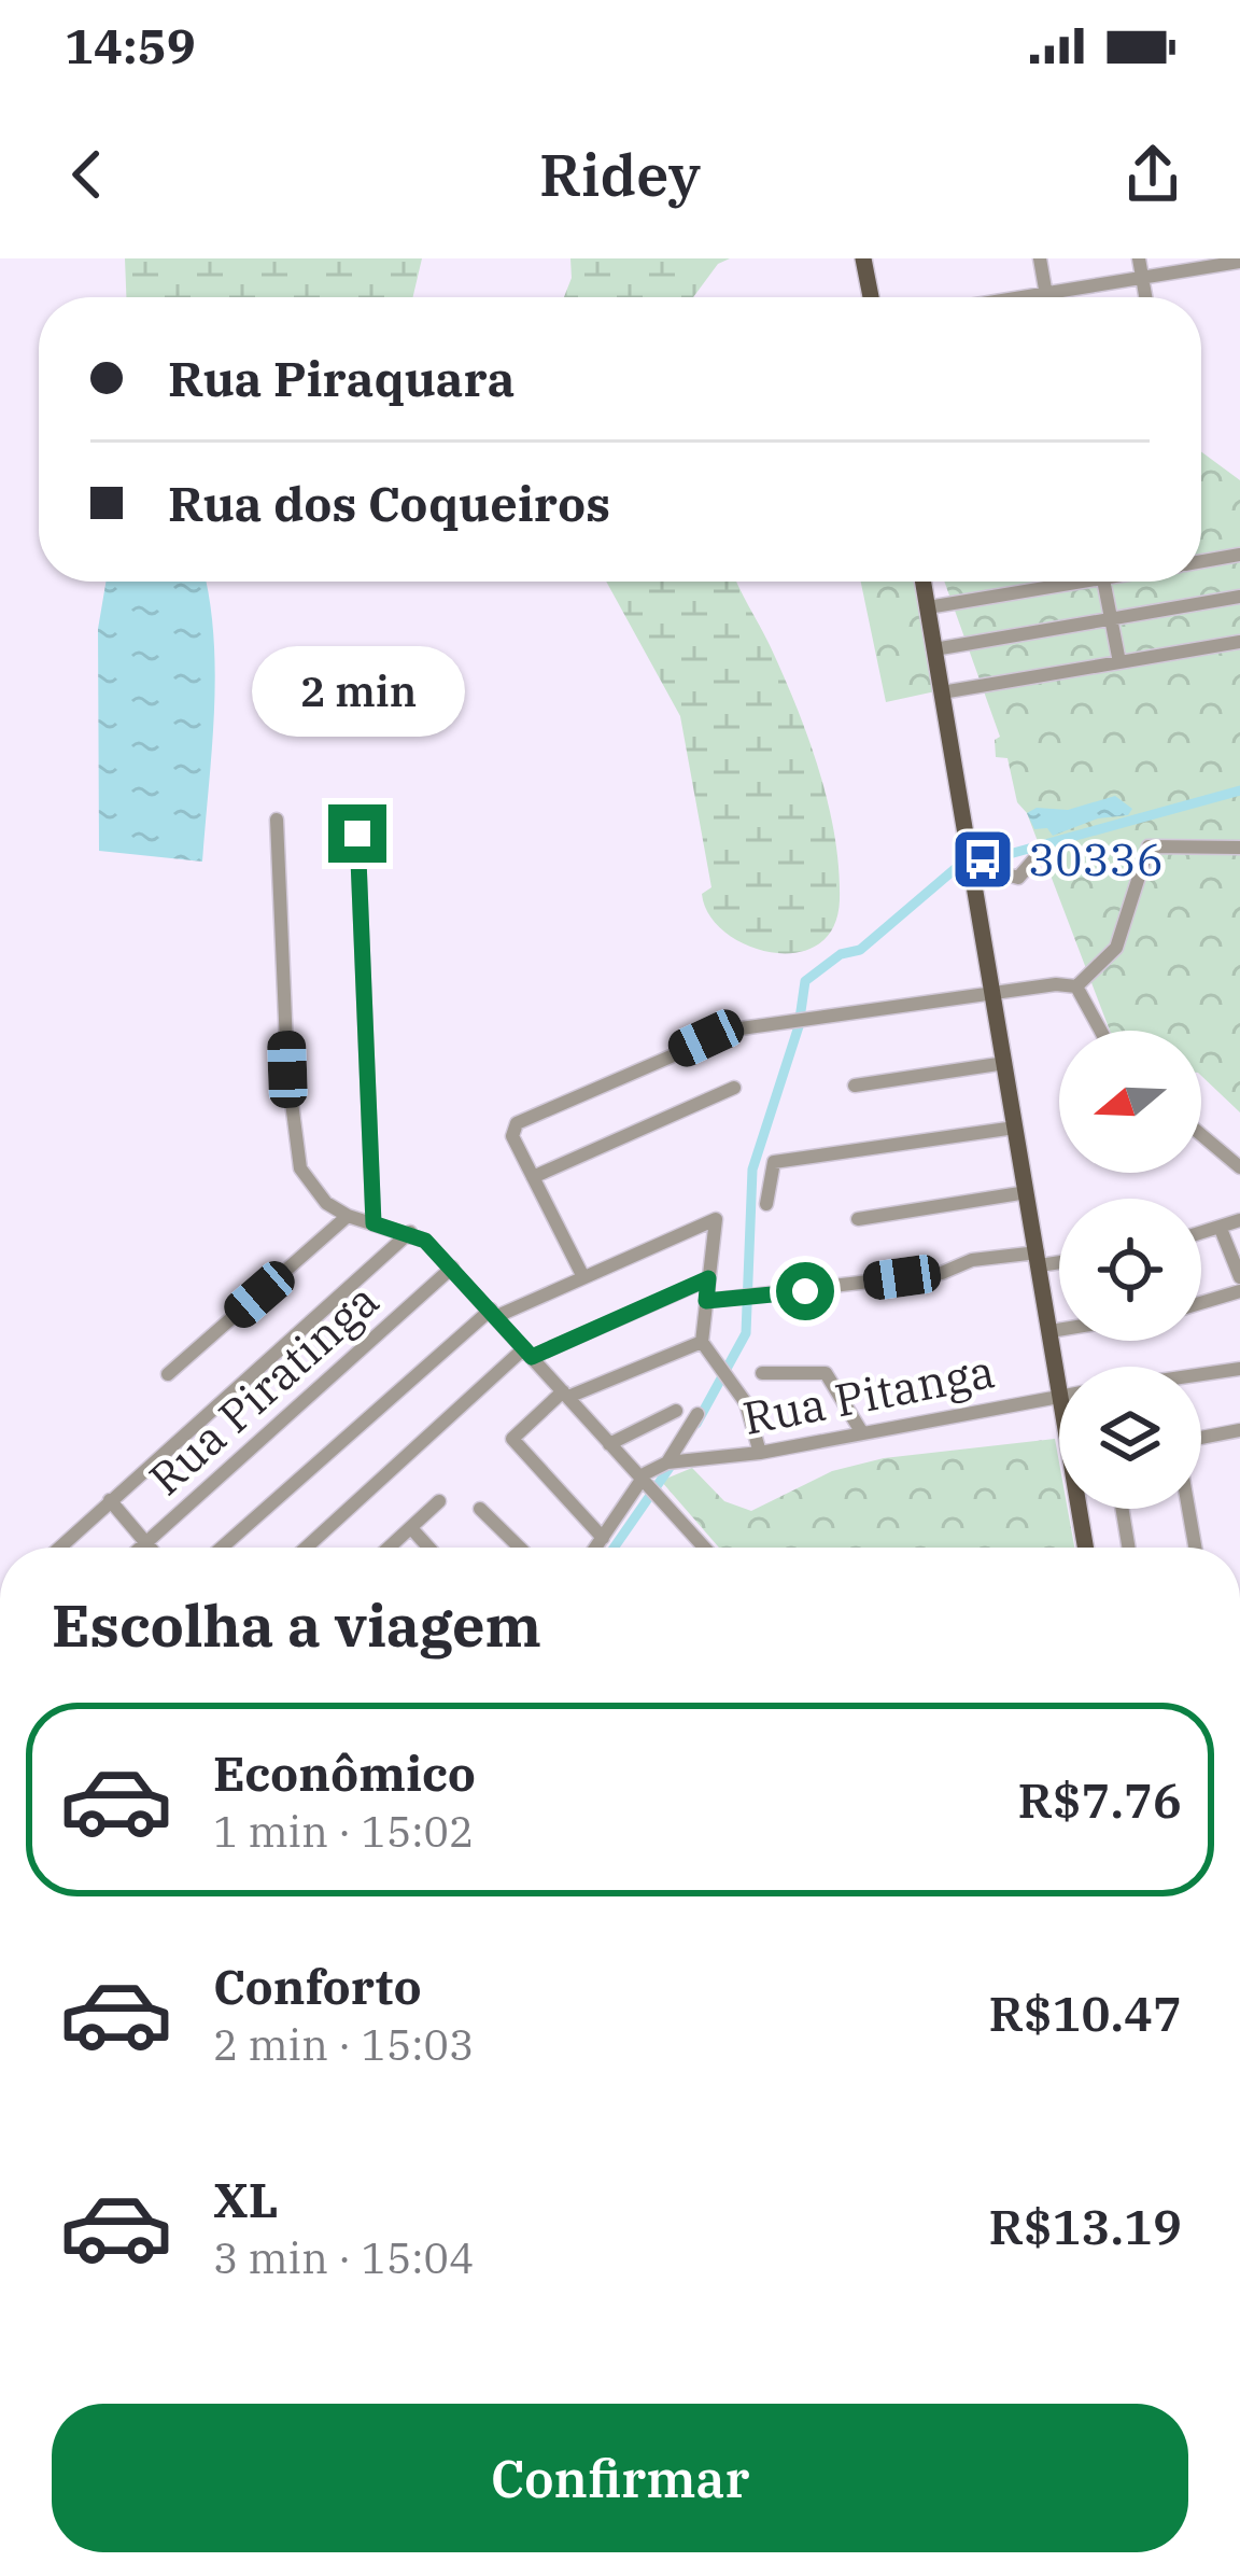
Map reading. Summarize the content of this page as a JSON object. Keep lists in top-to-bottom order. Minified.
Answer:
{"streets":{"street":["Rua Piratinga","Rua Pitanga"]},"places":{"bus stop":["30336"]},"north":"left","page":{"status":"14:59","header":"Ridey","banner":["Rua Piraquara","Rua dos Coqueiros"],"bubble":"2 min","heading":"Escolha a viagem","list":[{"name":"Econômico","note":"1 min · 15:02","value":"R$7.76"},{"name":"Conforto","note":"2 min · 15:03","value":"R$10.47"},{"name":"XL","note":"3 min · 15:04","value":"R$13.19"}],"buttons":"Confirmar"}}
